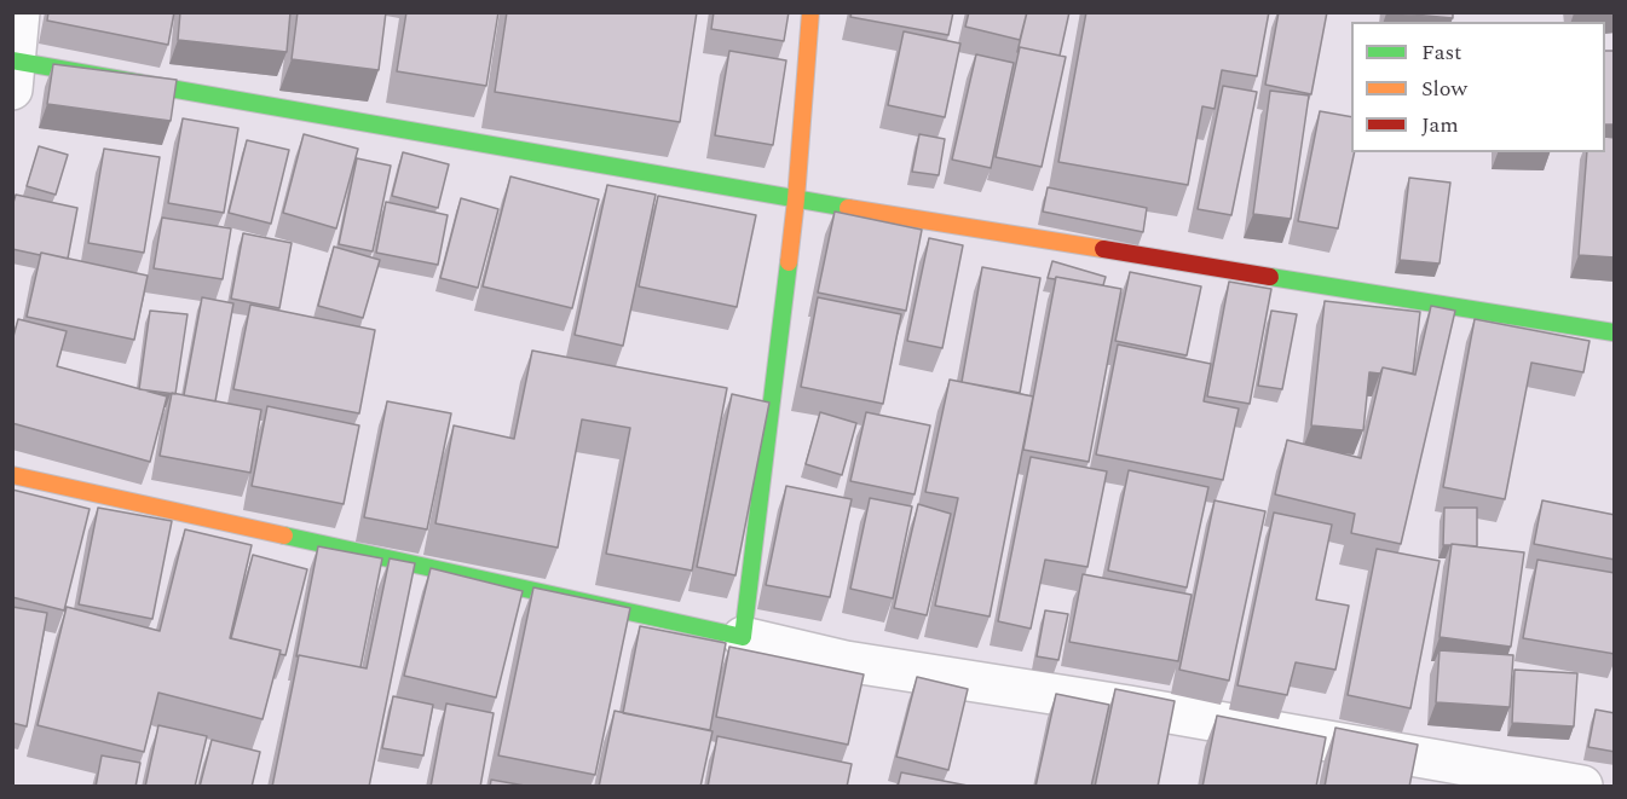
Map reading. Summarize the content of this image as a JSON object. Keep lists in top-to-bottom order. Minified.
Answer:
{"legend":["Fast","Slow","Jam"]}
